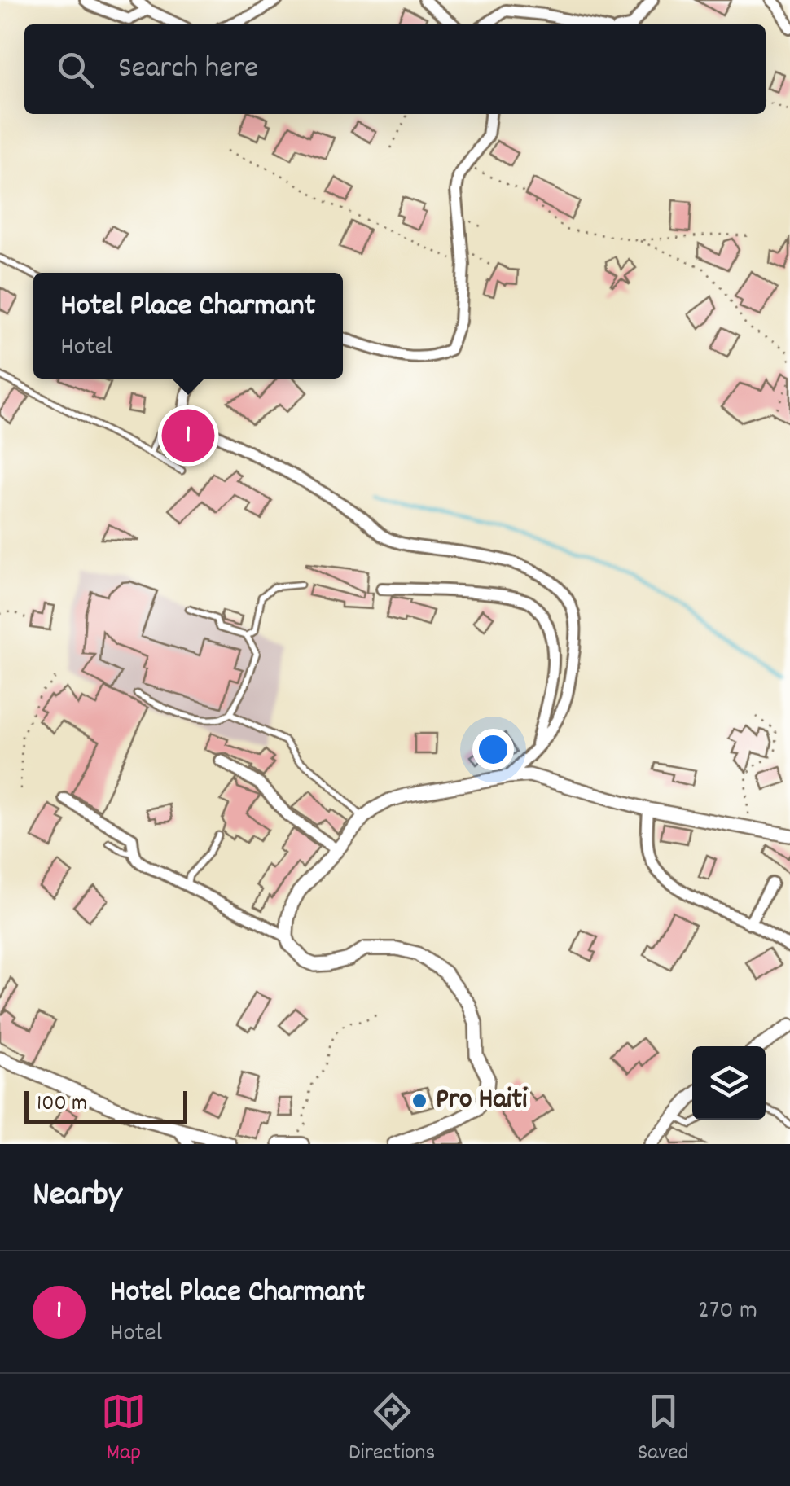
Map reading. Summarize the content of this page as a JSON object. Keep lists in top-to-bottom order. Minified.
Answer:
{"places":["Pro Haiti"],"scale_bar":"100 m","page":{"search":"Search here","popup":["Hotel Place Charmant","Hotel"],"pins":"1","scale":"100 m","heading":"Nearby","list":[{"mark":"1","name":"Hotel Place Charmant","note":"Hotel","value":"270 m"}],"nav":["Map","Directions","Saved"]}}
